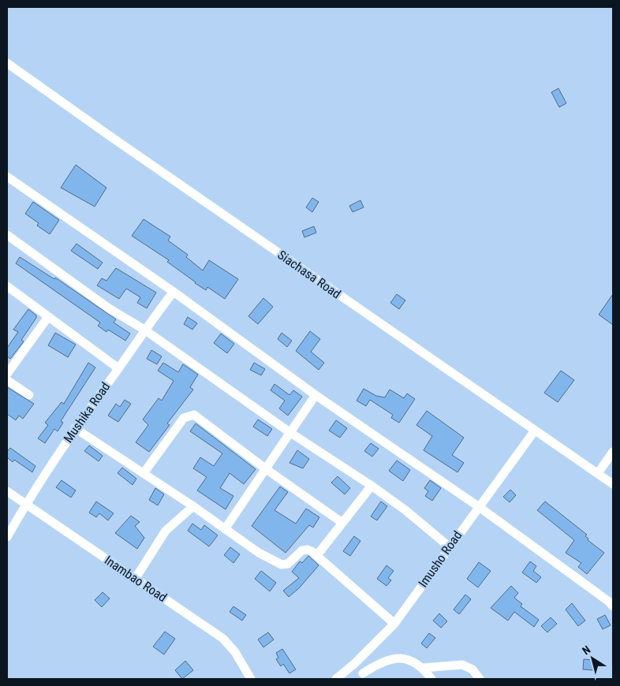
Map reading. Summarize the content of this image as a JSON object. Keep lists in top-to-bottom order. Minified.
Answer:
{"streets":{"street":["Siachasa Road","Mushika Road","Imusho Road","Inambao Road"]},"crossings":[["Siachasa Road","Imusho Road"],["Mushika Road","Inambao Road"]],"north":"top left"}
